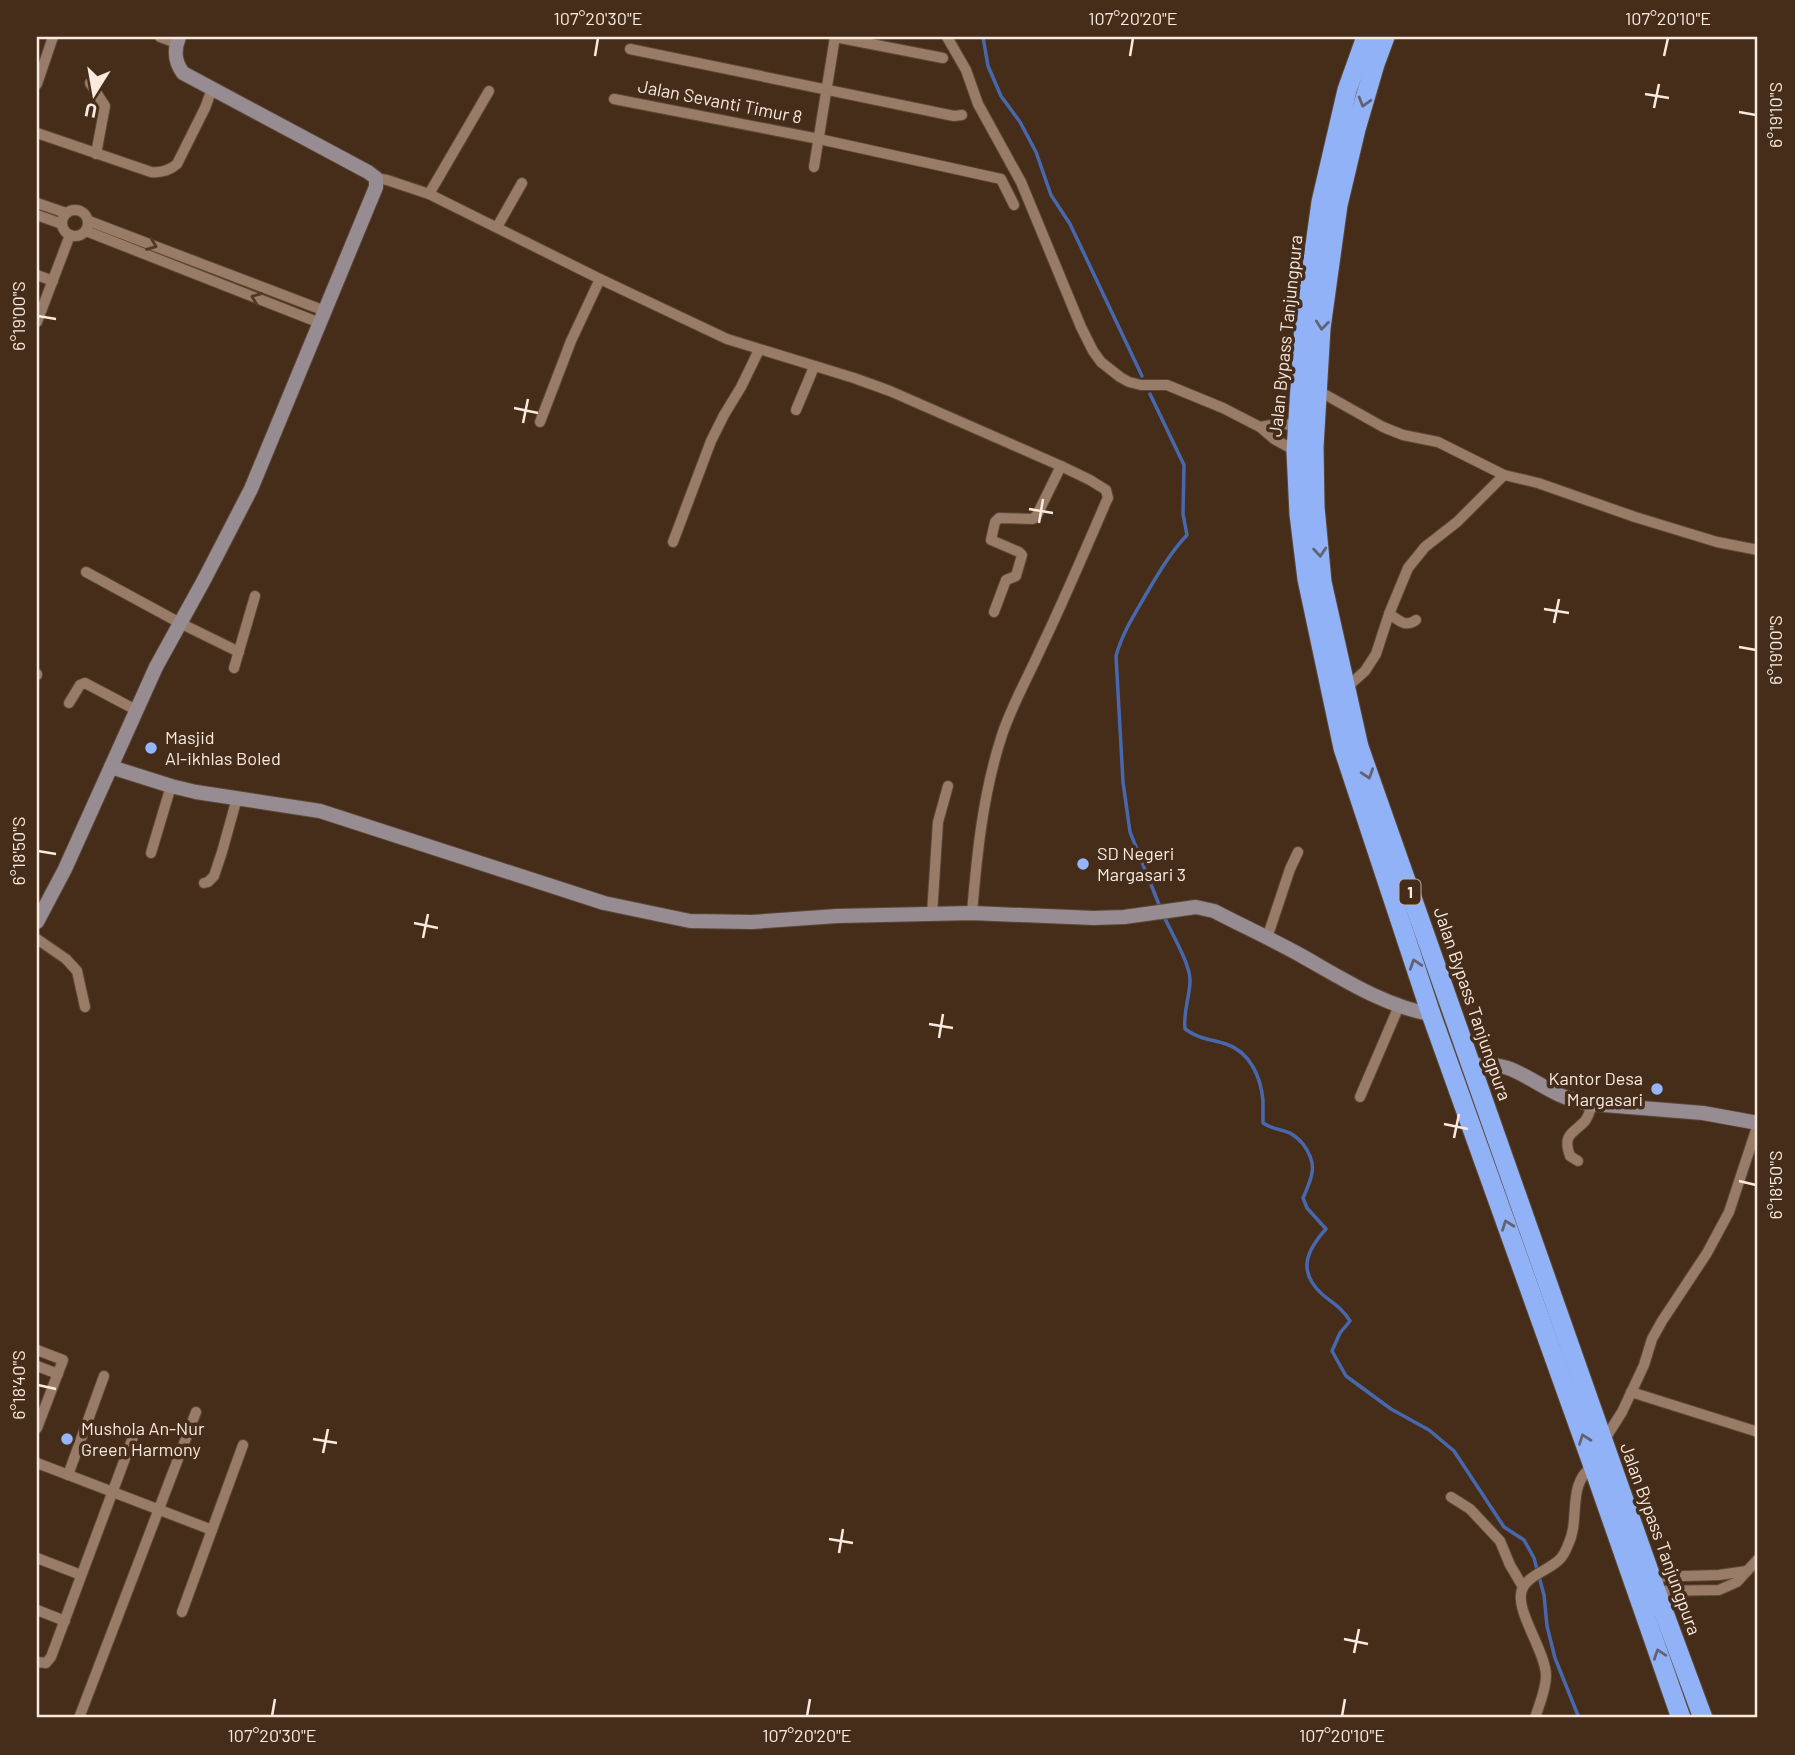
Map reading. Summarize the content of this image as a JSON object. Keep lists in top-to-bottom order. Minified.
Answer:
{"streets":{"highway":["Jalan Bypass Tanjungpura","1"],"street":["Jalan Sevanti Timur 8"]},"places":["Masjid Al-ikhlas Boled","SD Negeri Margasari 3","Kantor Desa Margasari","Mushola An-Nur Green Harmony"],"north":"bottom","coordinates":["107°20'30\"E","107°20'20\"E","107°20'10\"E","6°19'10\"S","6°19'00\"S","6°18'50\"S","6°18'40\"S"]}
